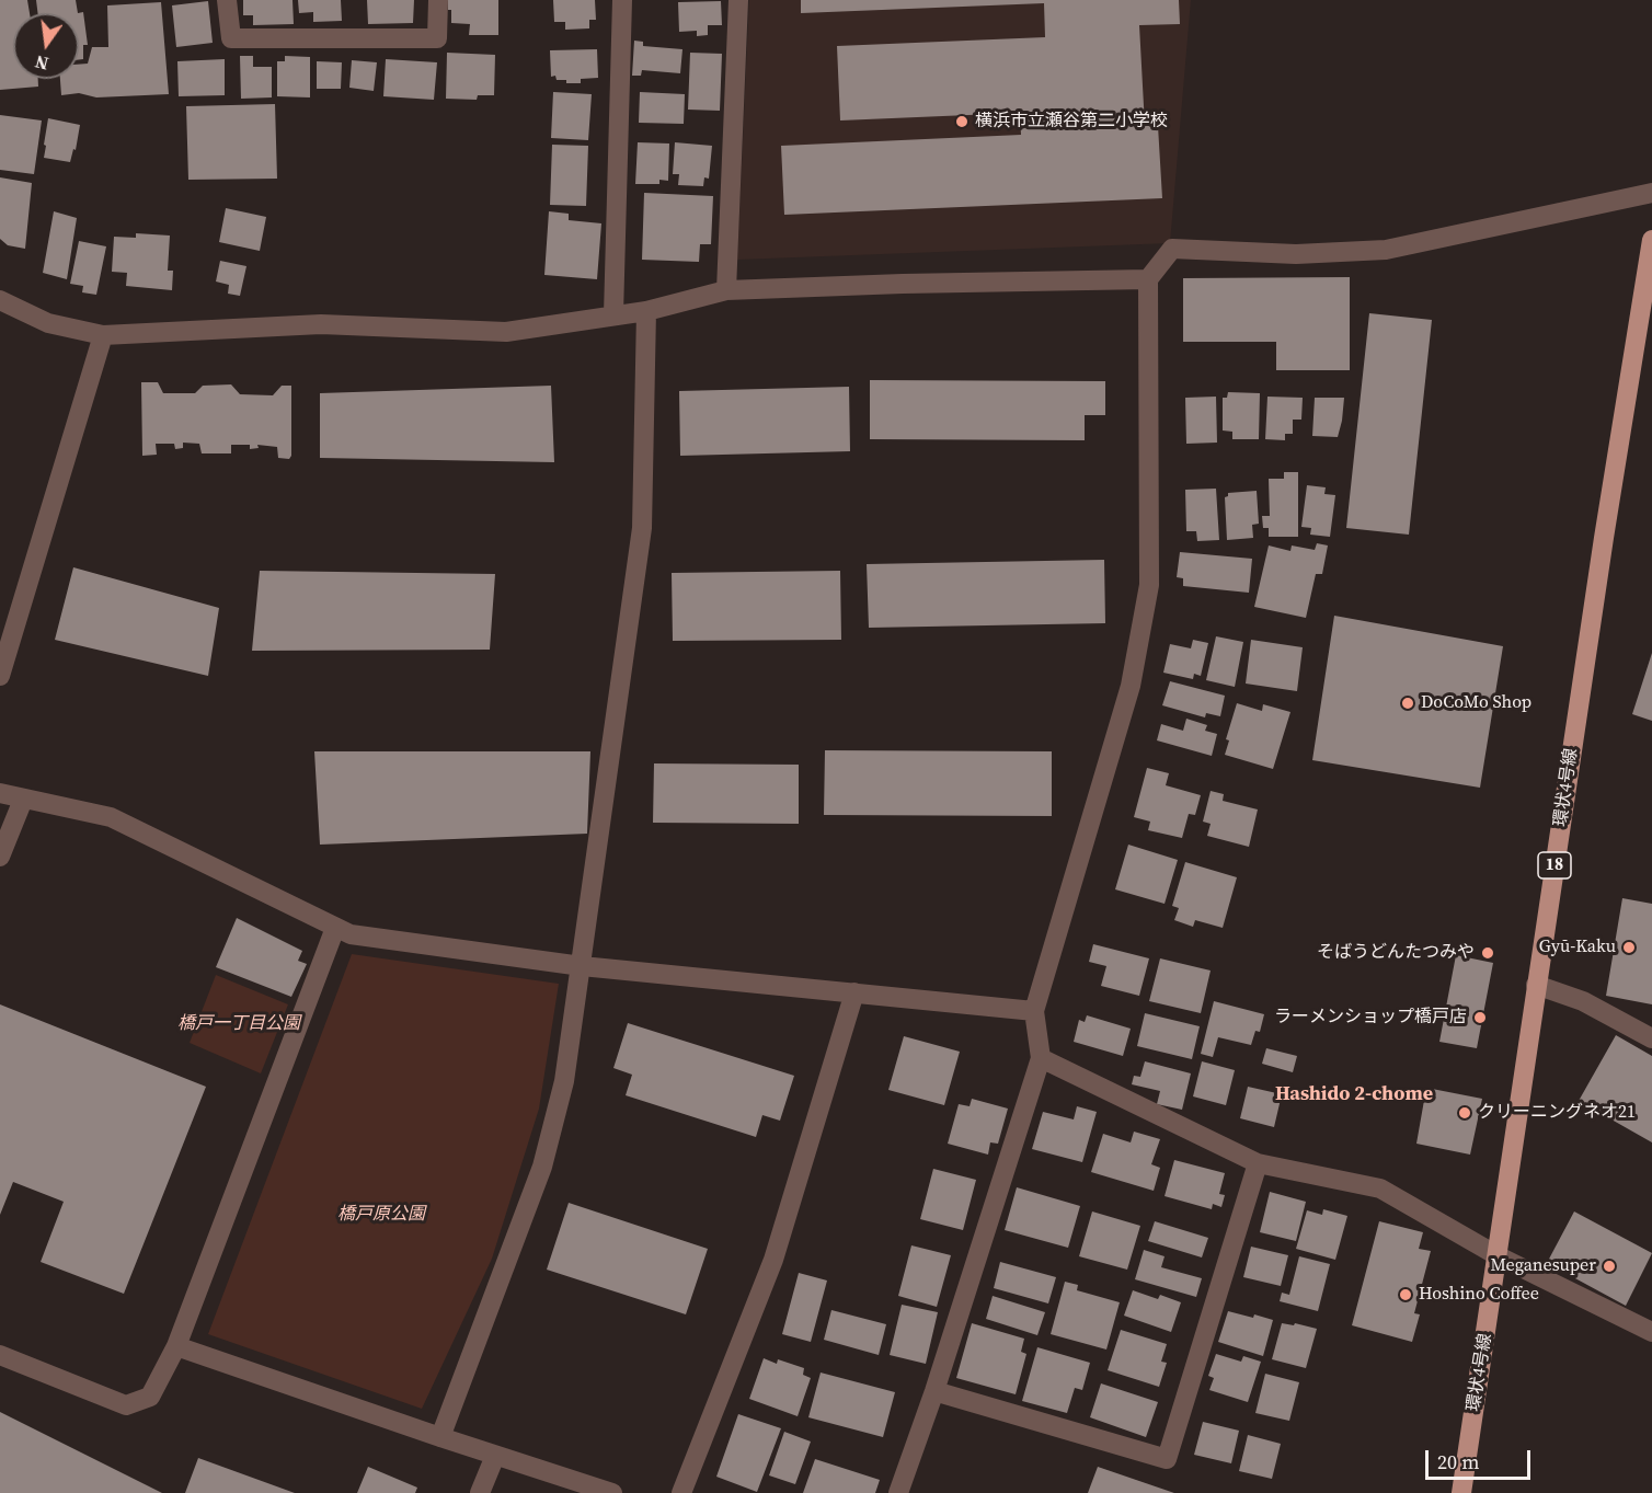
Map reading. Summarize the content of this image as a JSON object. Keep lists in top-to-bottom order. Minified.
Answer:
{"streets":{"main road":["環状4号線","18"]},"districts":["Hashido 2-chome"],"parks":["橋戸一丁目公園","橋戸原公園"],"places":["横浜市立瀬谷第二小学校","DoCoMo Shop","Gyū-Kaku","そばうどんたつみや","ラーメンショップ橋戸店","クリーニングネオ21","Meganesuper","Hoshino Coffee"],"scale_bar":"20 m","north":"bottom"}
